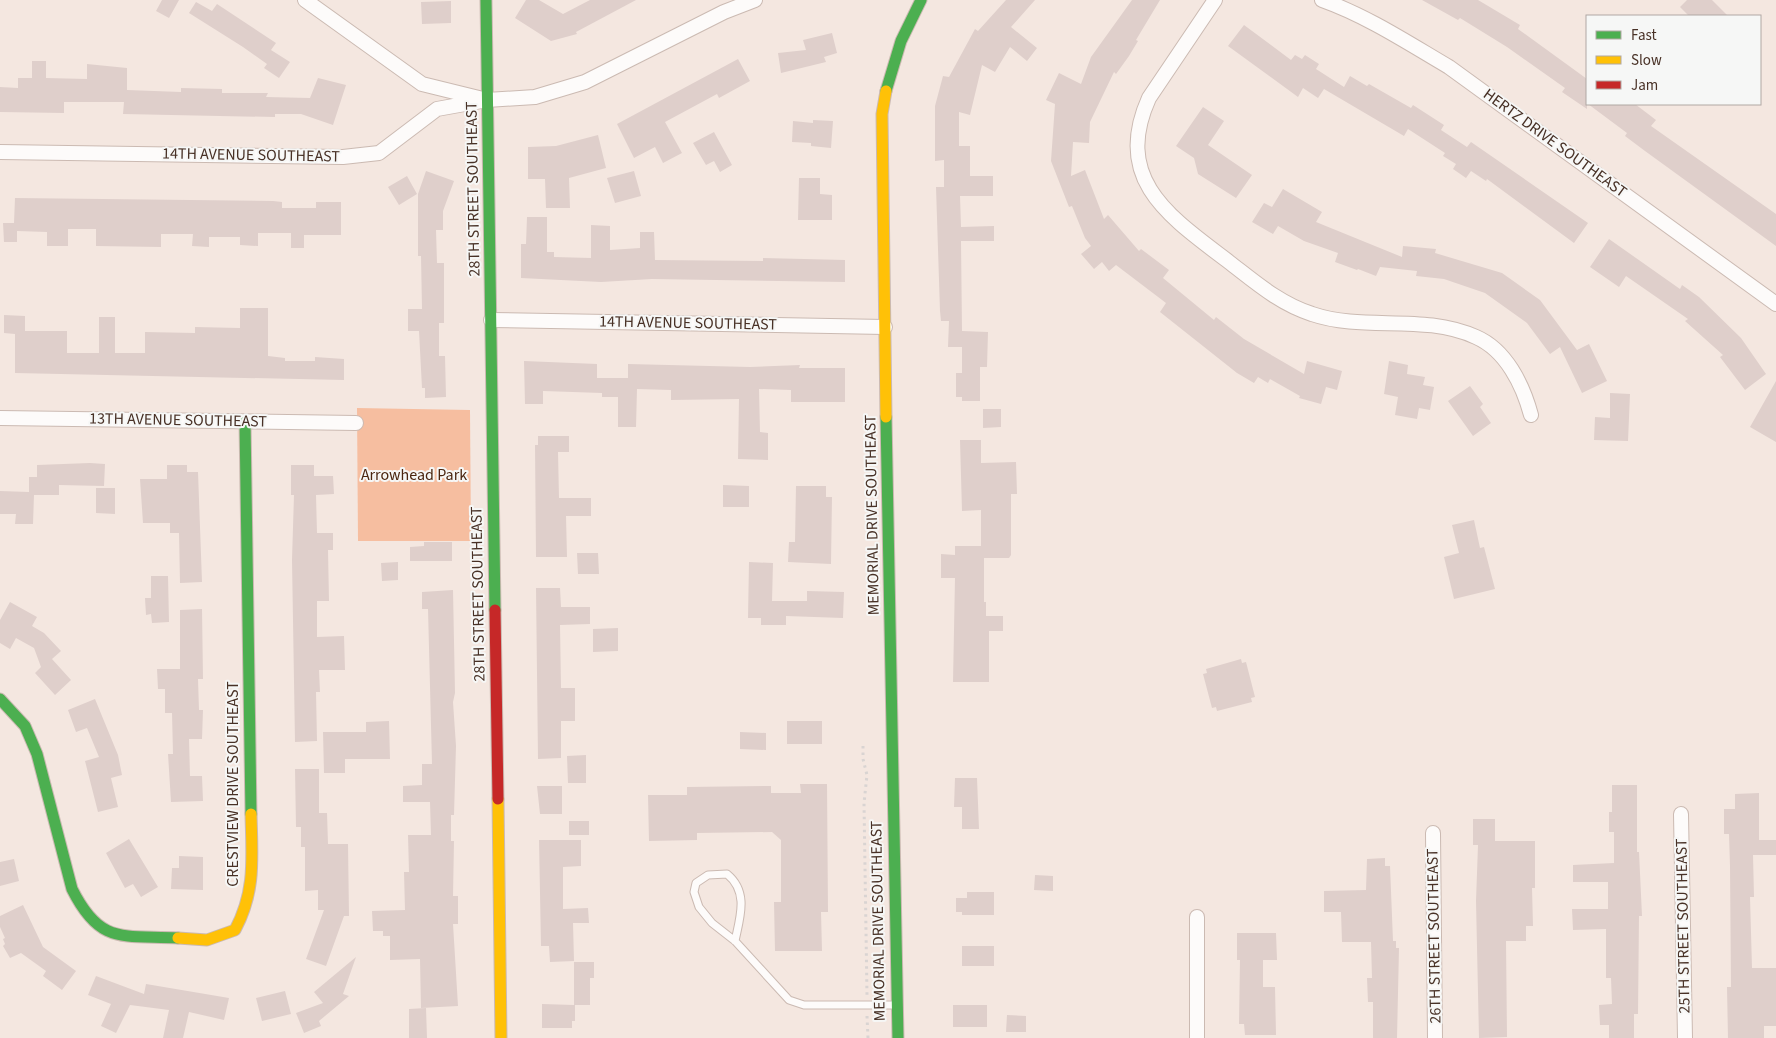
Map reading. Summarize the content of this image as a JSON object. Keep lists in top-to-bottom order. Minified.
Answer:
{"streets":{"street":["HERTZ DRIVE SOUTHEAST","14TH AVENUE SOUTHEAST","28TH STREET SOUTHEAST","13TH AVENUE SOUTHEAST","MEMORIAL DRIVE SOUTHEAST","CRESTVIEW DRIVE SOUTHEAST","25TH STREET SOUTHEAST","26TH STREET SOUTHEAST"]},"crossings":[["14TH AVENUE SOUTHEAST","28TH STREET SOUTHEAST"],["14TH AVENUE SOUTHEAST","MEMORIAL DRIVE SOUTHEAST"],["13TH AVENUE SOUTHEAST","CRESTVIEW DRIVE SOUTHEAST"]],"parks":["Arrowhead Park"],"legend":["Fast","Slow","Jam"]}
